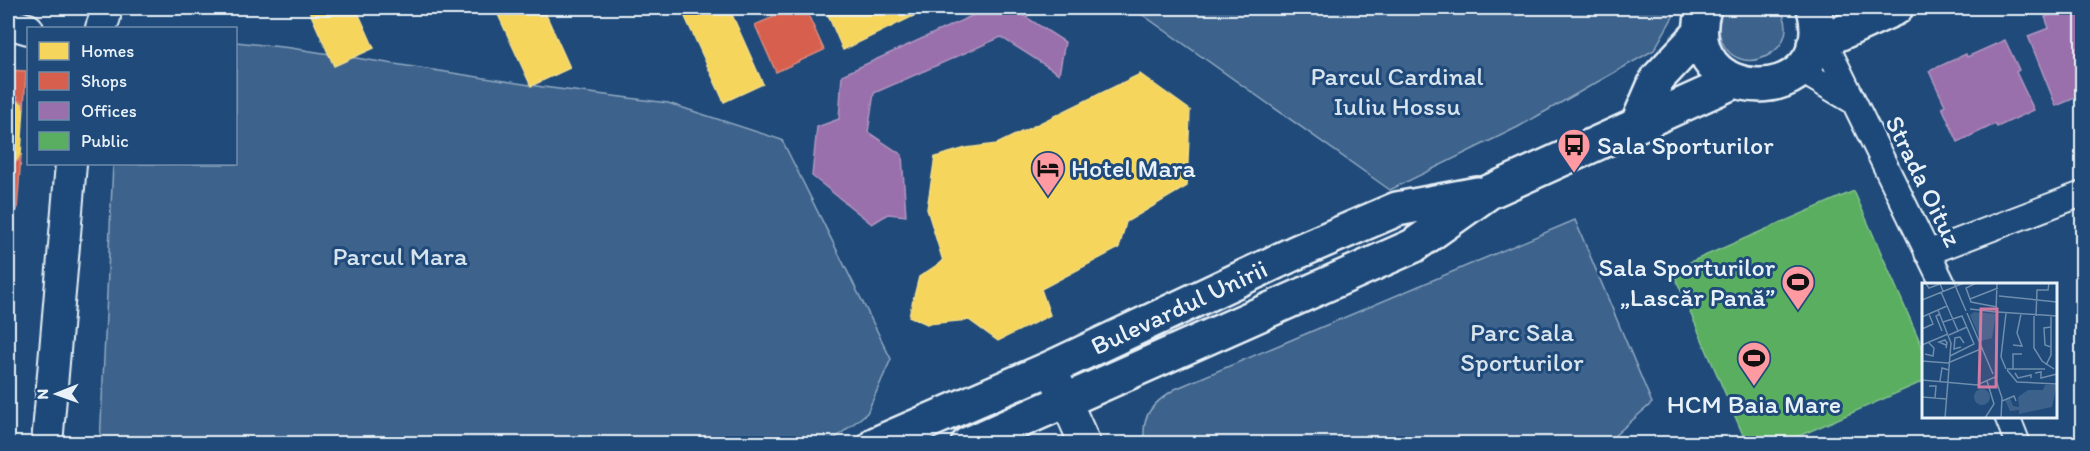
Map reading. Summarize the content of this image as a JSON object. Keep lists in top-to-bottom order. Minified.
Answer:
{"streets":{"main road":["Bulevardul Unirii"],"street":["Strada Oituz"]},"parks":["Parcul Cardinal Iuliu Hossu","Parcul Mara","Parc Sala Sporturilor"],"places":{"bus stop":["Sala Sporturilor"],"hotel":["Hotel Mara"],"sports":["Sala Sporturilor „Lascăr Pană”","HCM Baia Mare"]},"legend":["Homes","Shops","Offices","Public"],"north":"left"}
